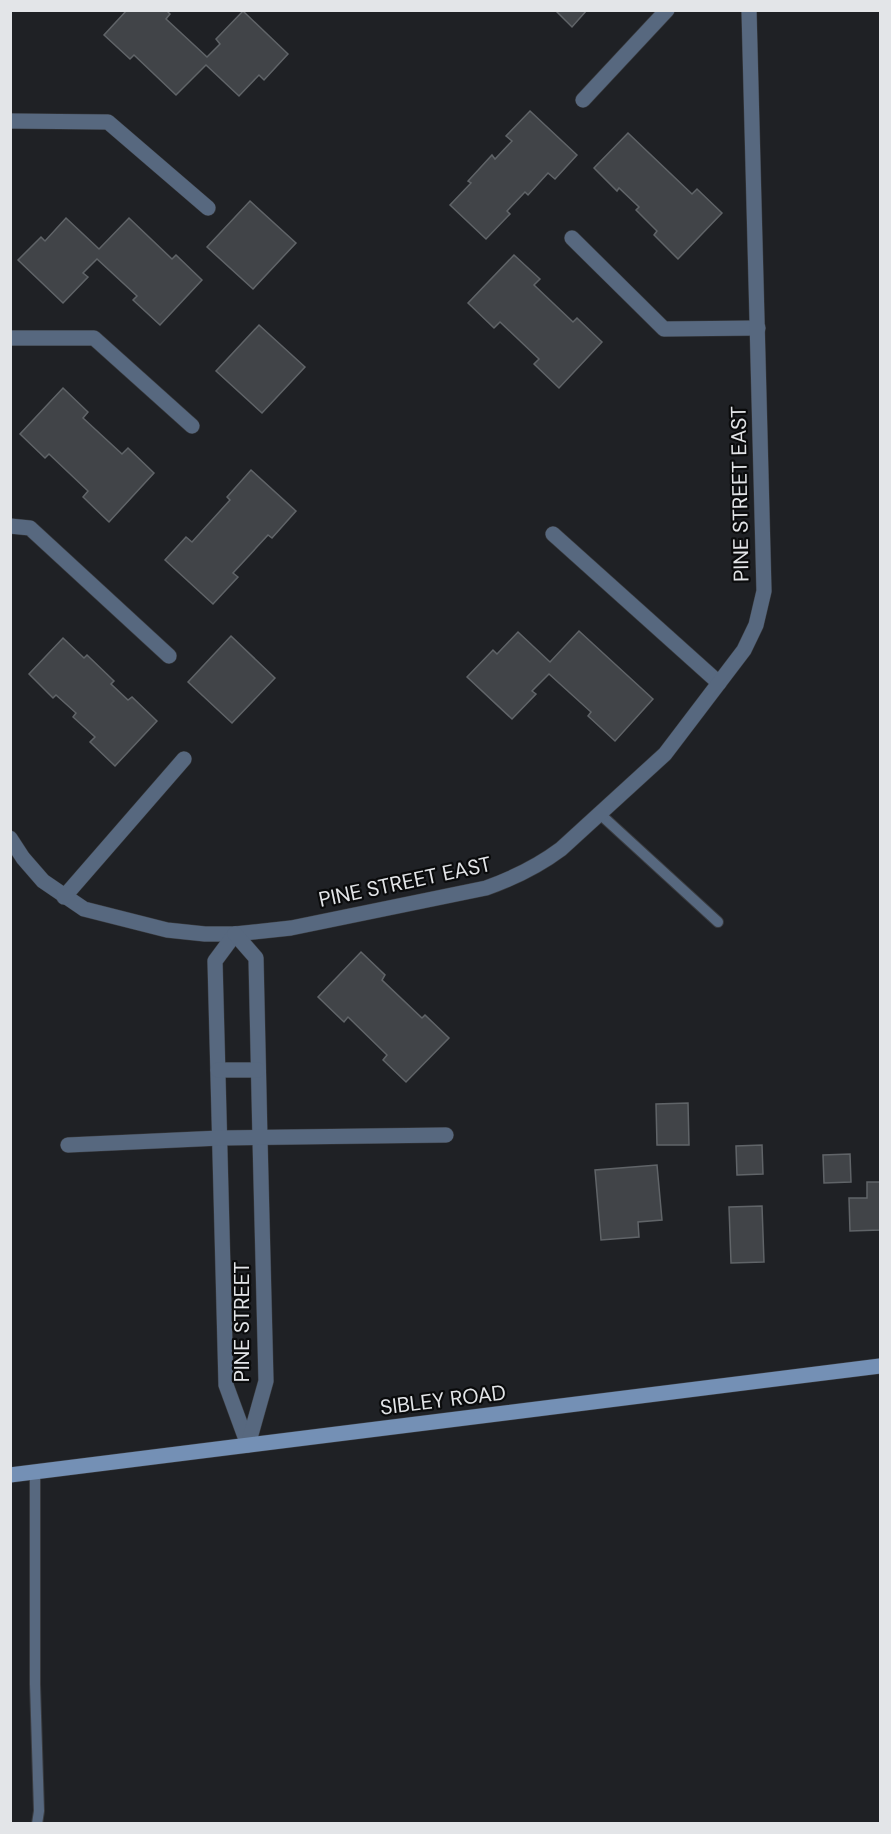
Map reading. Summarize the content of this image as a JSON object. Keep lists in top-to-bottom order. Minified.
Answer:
{"streets":{"main road":["SIBLEY ROAD"],"street":["PINE STREET EAST","PINE STREET"]},"crossings":[["PINE STREET EAST","PINE STREET"],["PINE STREET","SIBLEY ROAD"]]}
